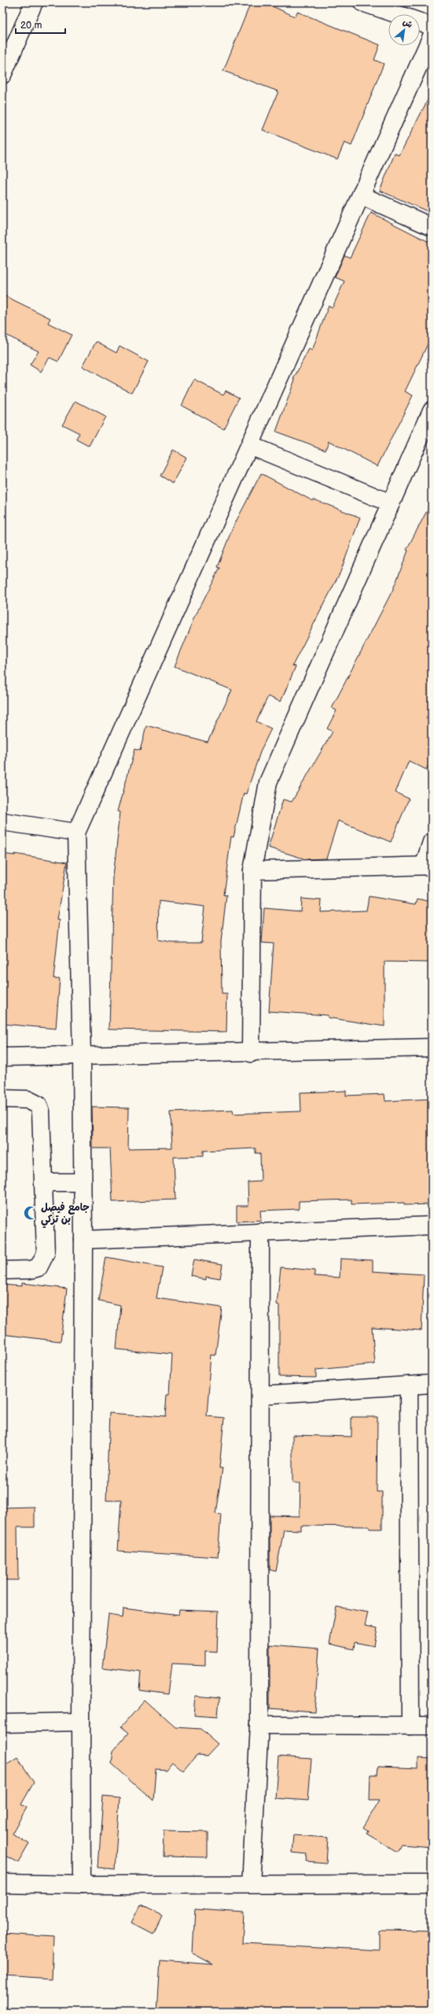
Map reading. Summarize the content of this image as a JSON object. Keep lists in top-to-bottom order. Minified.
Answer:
{"places":{"mosque":["جامع فيصل بن تركي"]},"scale_bar":"20 m","north":"top right"}
